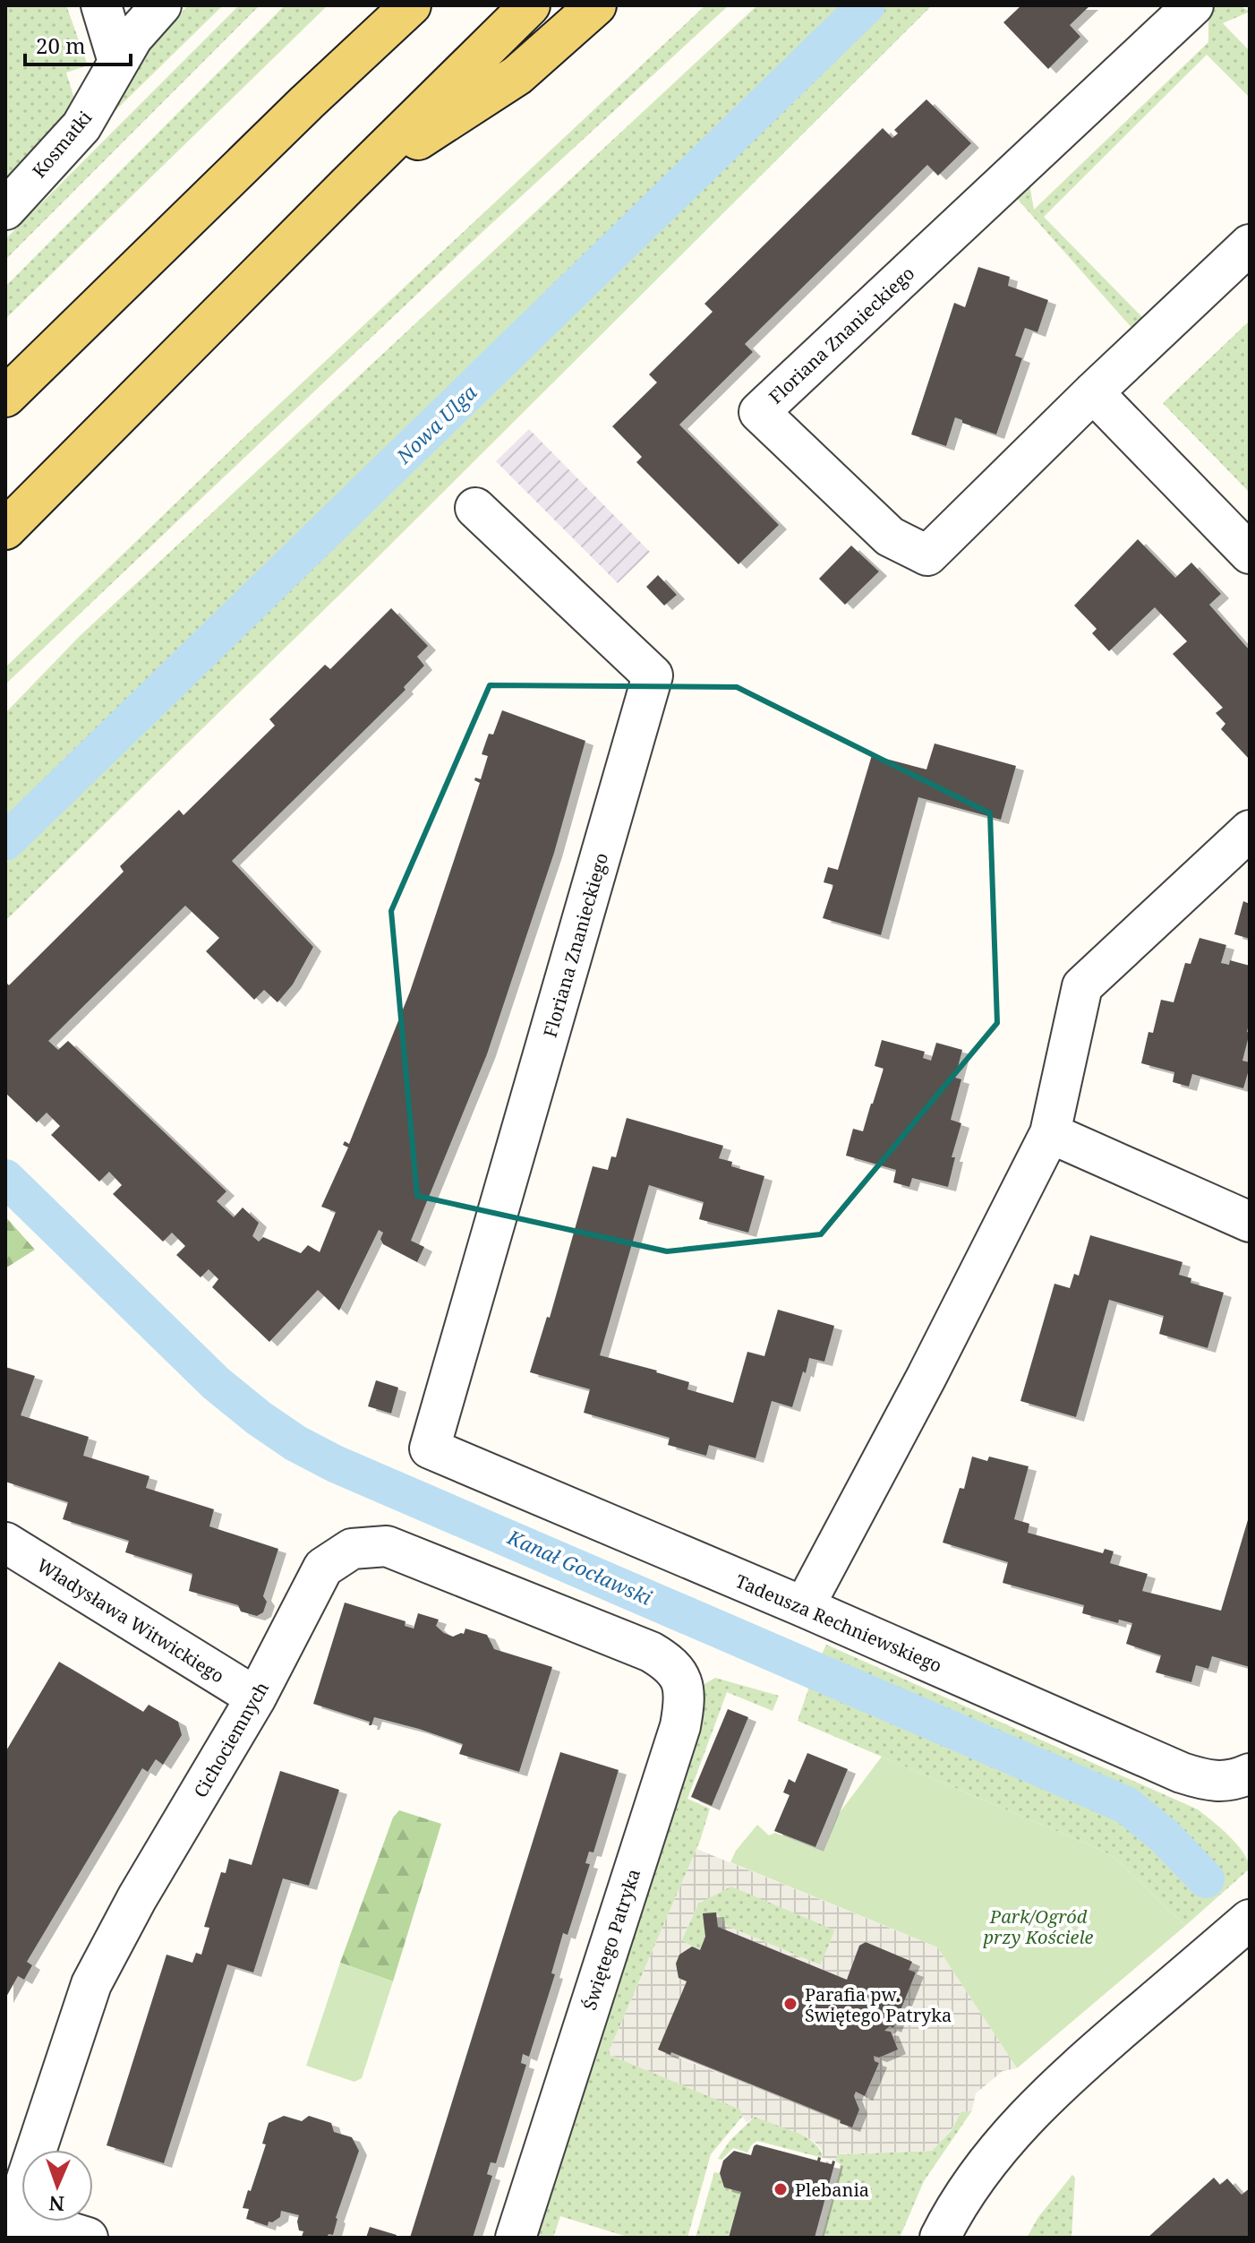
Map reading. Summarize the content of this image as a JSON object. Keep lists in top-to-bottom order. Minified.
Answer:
{"streets":{"street":["Kosmatki","Floriana Znanieckiego","Władysława Witwickiego","Tadeusza Rechniewskiego","Cichociemnych","Świętego Patryka"]},"crossings":[["Floriana Znanieckiego","Tadeusza Rechniewskiego"],["Władysława Witwickiego","Cichociemnych"],["Cichociemnych","Świętego Patryka"]],"water":["Nowa Ulga","Kanał Gocławski"],"parks":["Park/Ogród przy Kościele"],"places":["Parafia pw. Świętego Patryka","Plebania"],"scale_bar":"20 m","north":"bottom"}
